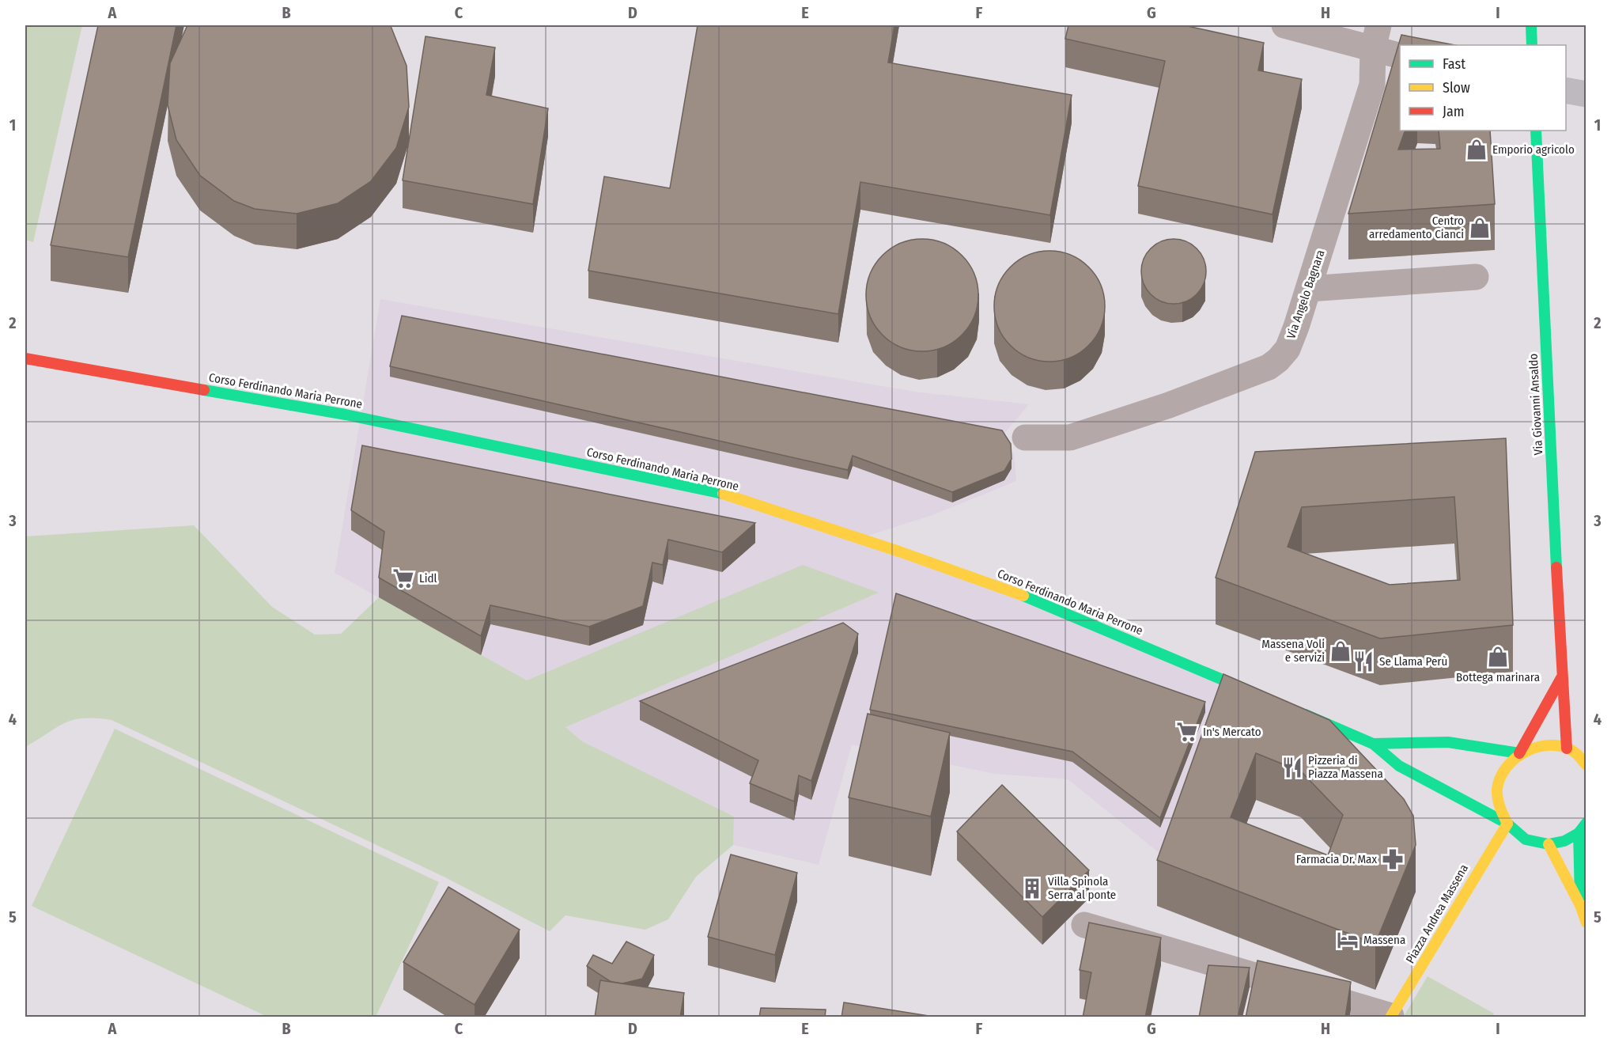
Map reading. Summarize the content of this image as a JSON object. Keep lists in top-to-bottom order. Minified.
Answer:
{"streets":{"main road":["Corso Ferdinando Maria Perrone","Via Giovanni Ansaldo","Piazza Andrea Massena"],"street":["Via Angelo Bagnara"]},"places":{"shop":["Emporio agricolo","Centro arredamento Cianci","Massena Voli e servizi","Bottega marinara"],"supermarket":["Lidl","In's Mercato"],"restaurant":["Se Llama Perù","Pizzeria di Piazza Massena"],"pharmacy":["Farmacia Dr. Max"],"building":["Villa Spinola Serra al ponte"],"hotel":["Massena"]},"legend":["Fast","Slow","Jam"],"grid":{"columns":["A","B","C","D","E","F","G","H","I"],"rows":["1","2","3","4","5"]}}
